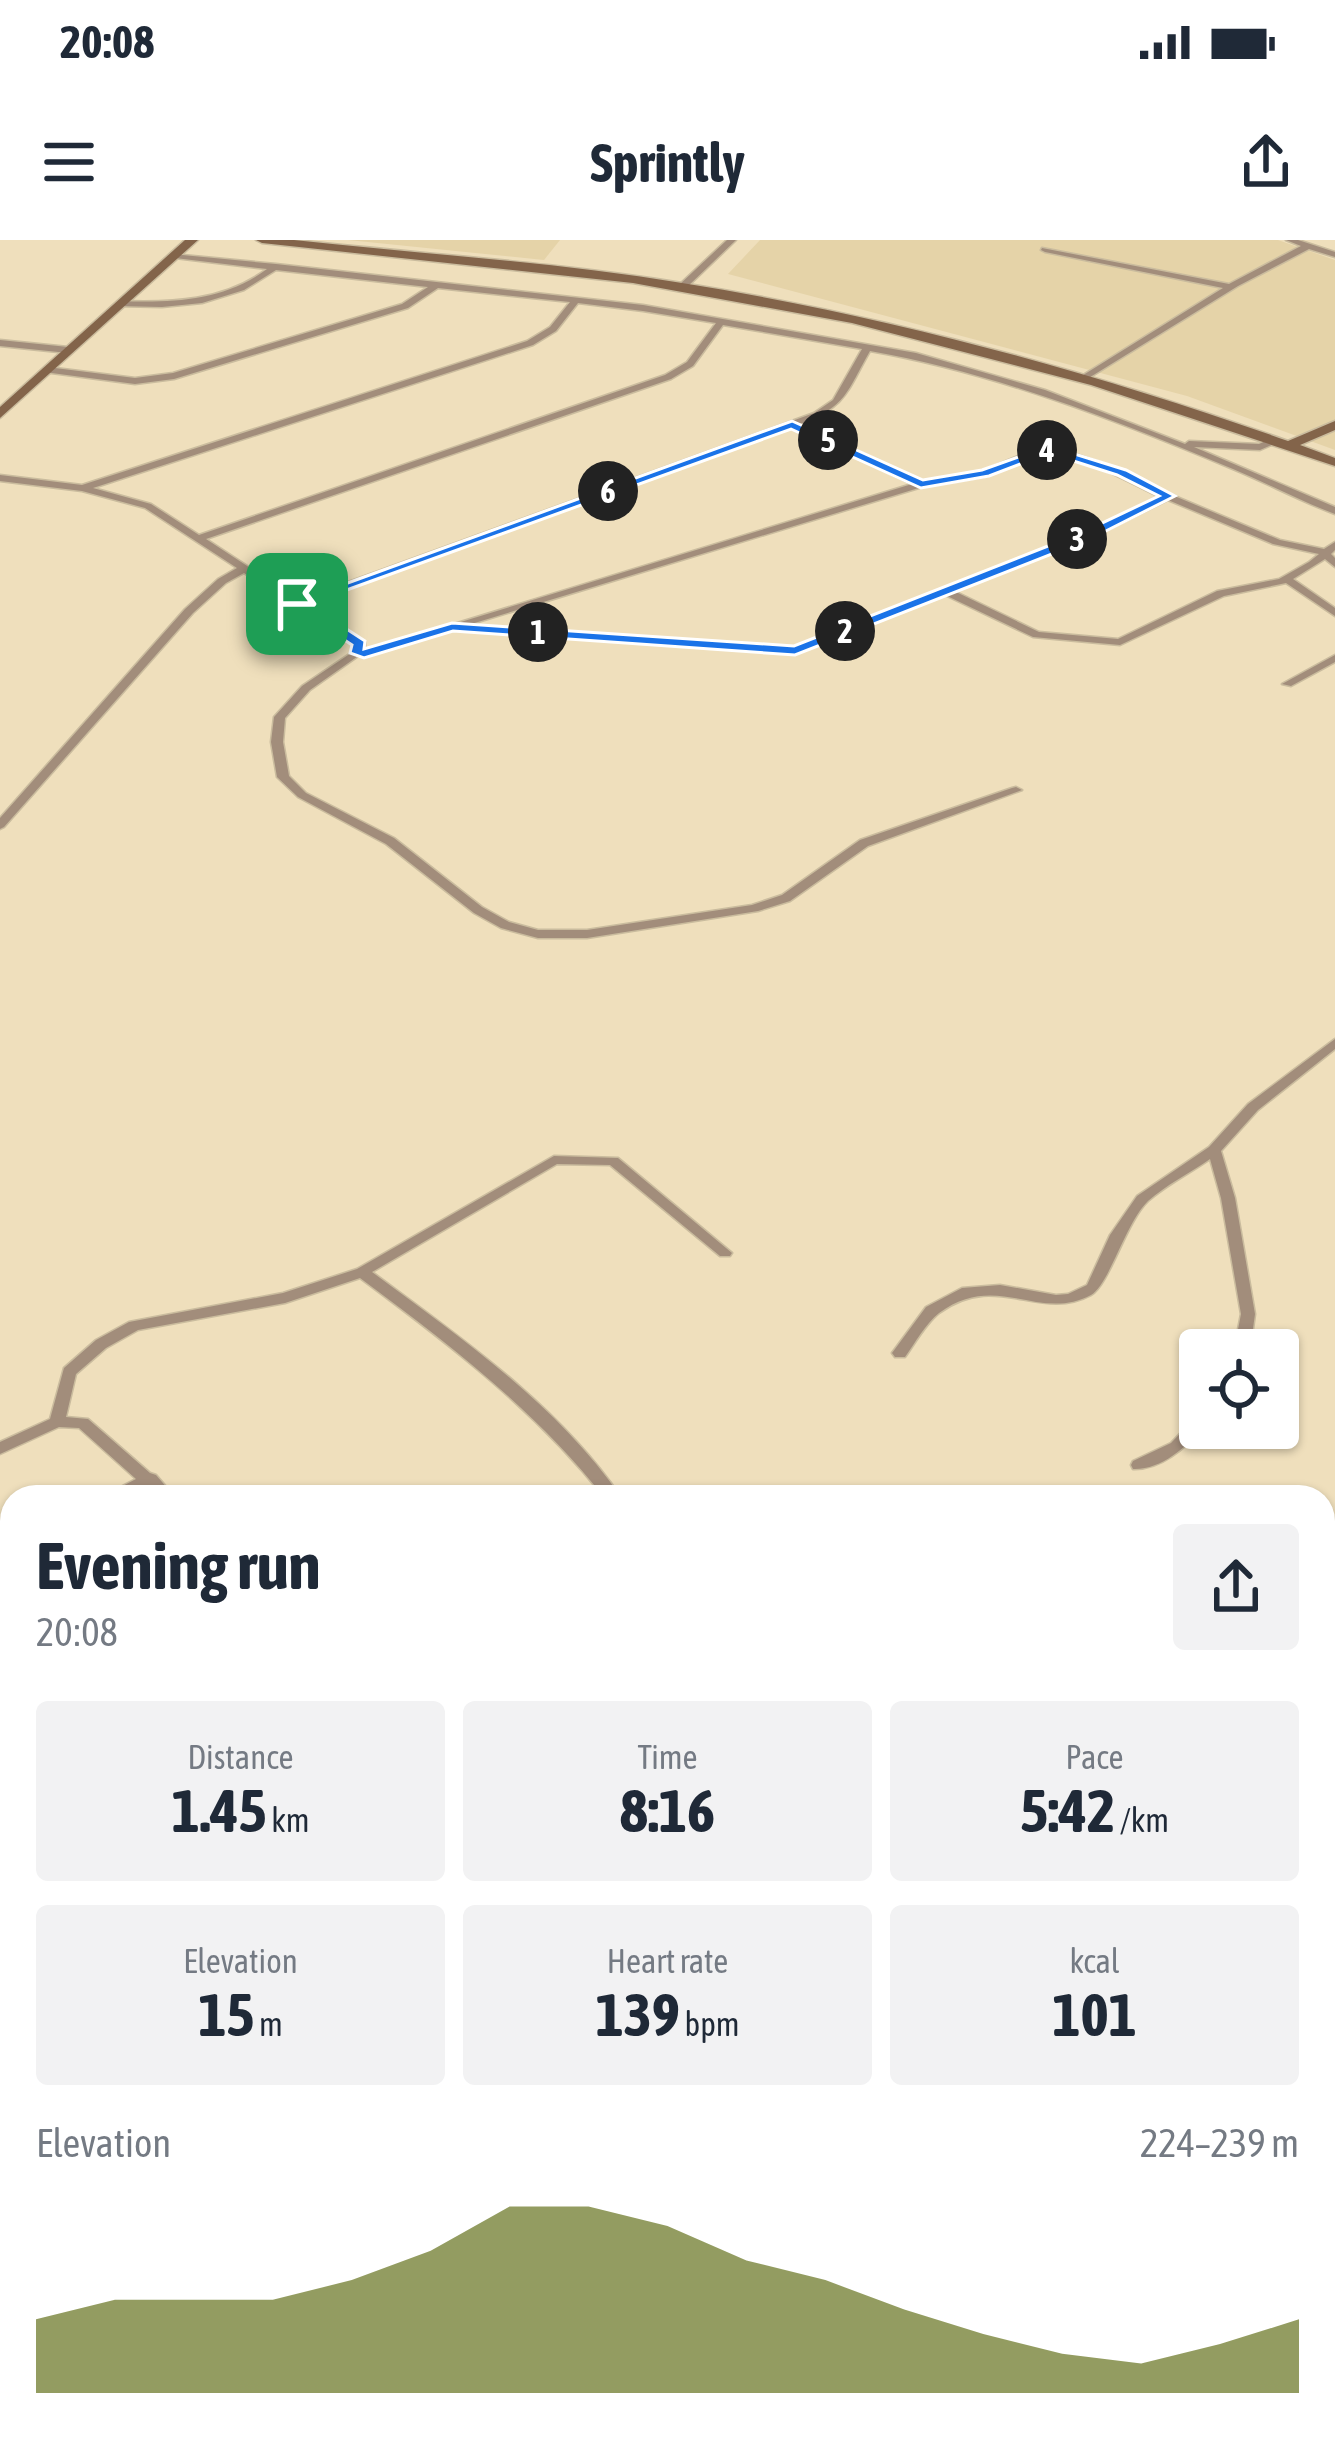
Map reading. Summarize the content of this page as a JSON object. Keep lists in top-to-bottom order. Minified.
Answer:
{"page":{"status":"20:08","header":"Sprintly","pins":["5","4","6","3","2","1"],"heading":["Evening run","20:08"],"stats":[["Distance","1.45 km"],["Time","8:16"],["Pace","5:42 /km"],["Elevation","15 m"],["Heart rate","139 bpm"],["kcal","101"]],"chart":["Elevation","224–239 m"]}}
